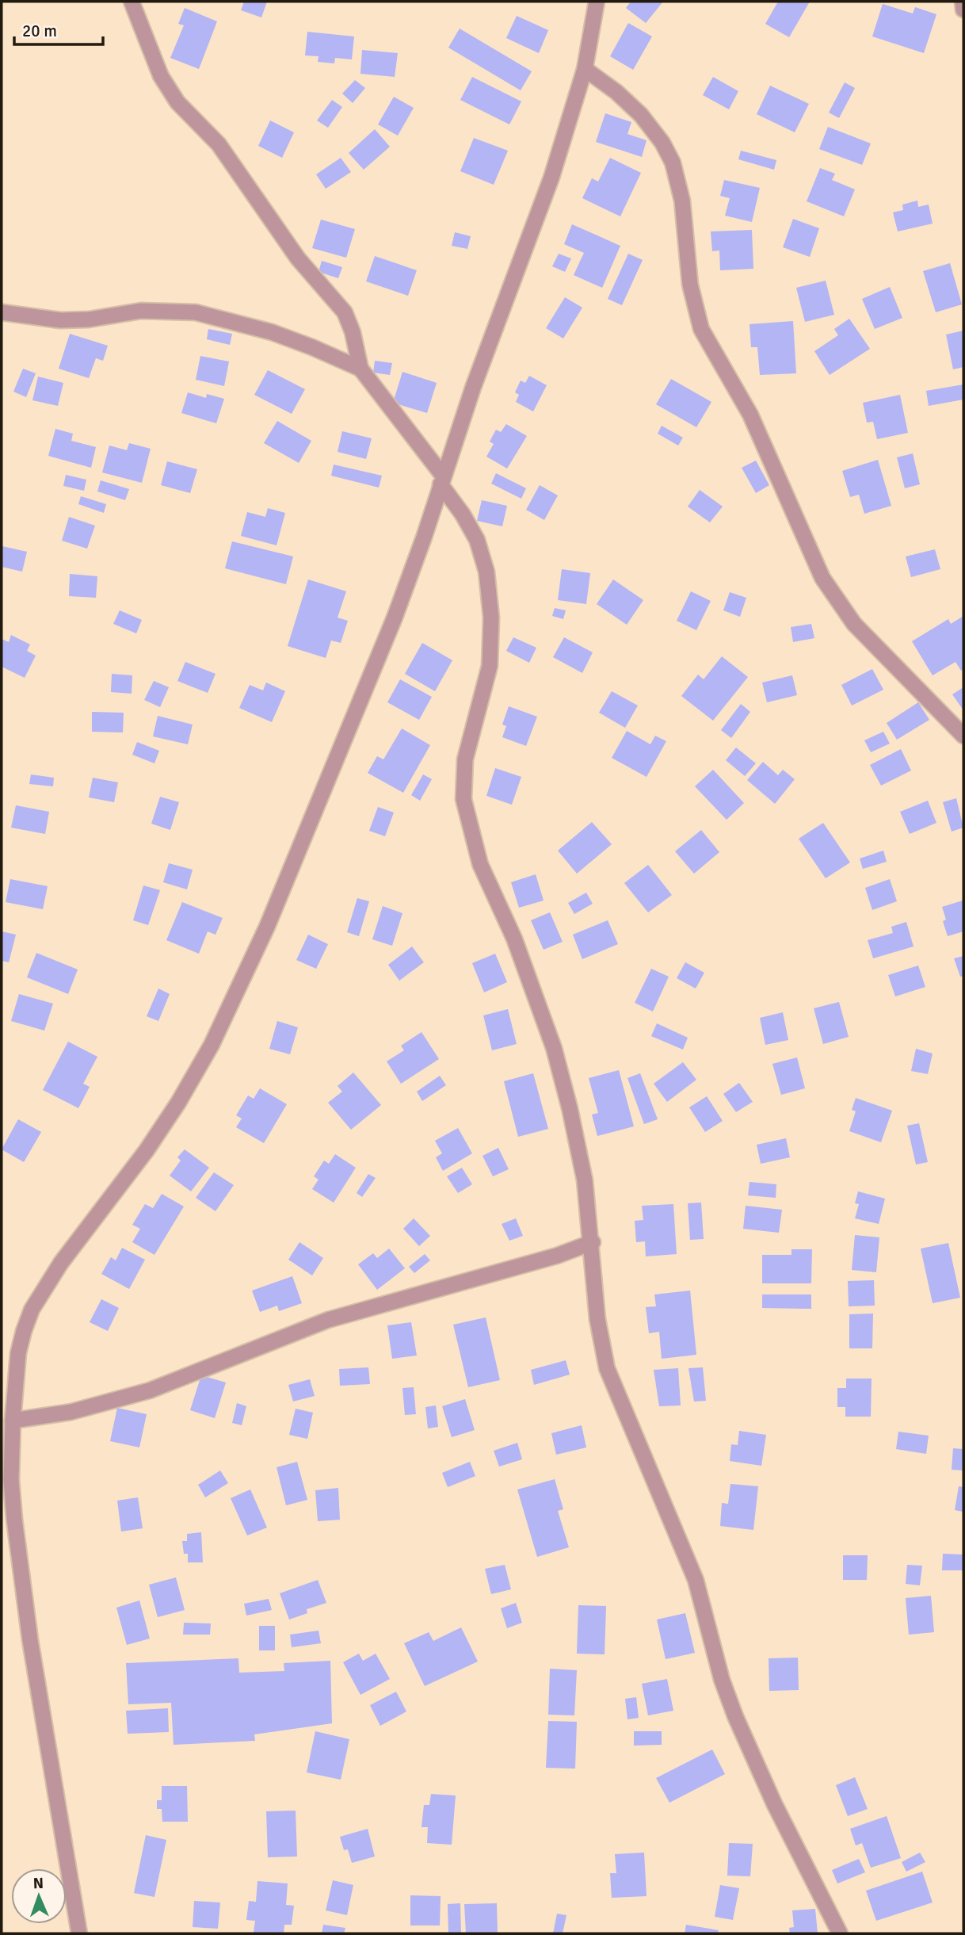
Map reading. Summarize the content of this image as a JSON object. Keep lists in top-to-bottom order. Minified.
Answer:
{"scale_bar":"20 m","north":"top"}
